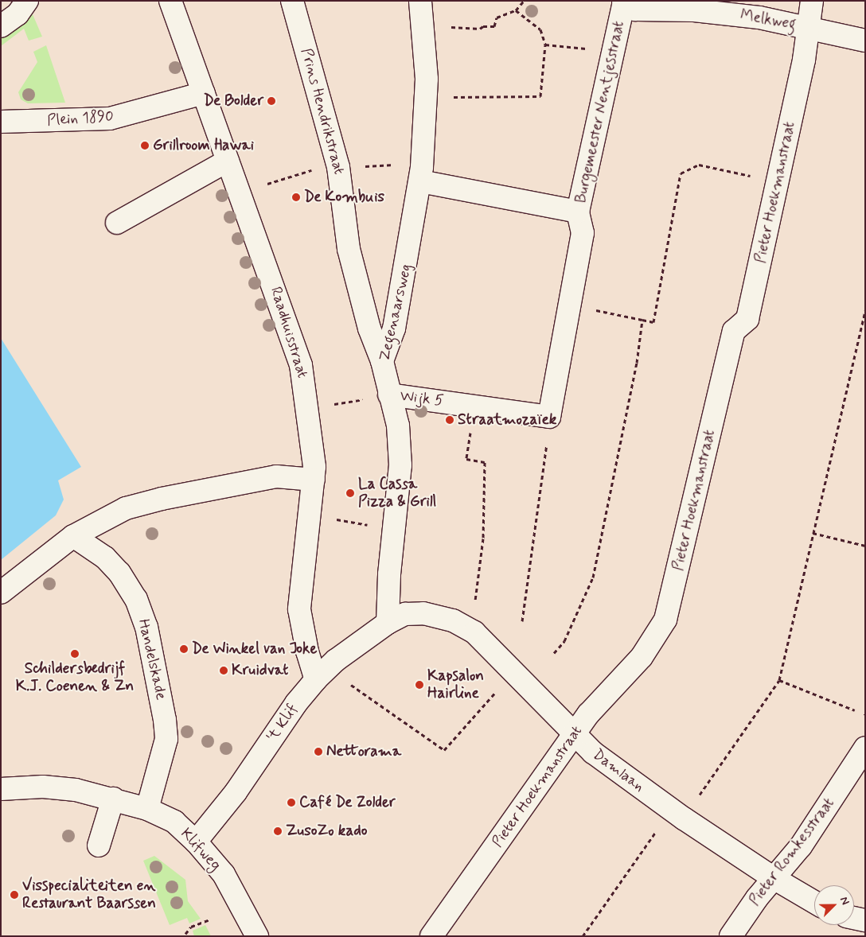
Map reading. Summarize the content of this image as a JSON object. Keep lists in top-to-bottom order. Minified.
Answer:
{"streets":{"street":["Melkweg","Prins Hendrikstraat","Burgemeester Nentjesstraat","Plein 1890","Pieter Hoekmanstraat","Zegenaarsweg","Raadhuisstraat","Wijk 5","Handelskade","'t Klif","Damlaan","Klifweg","Pieter Romkesstraat"]},"crossings":[["Melkweg","Burgemeester Nentjesstraat"],["Melkweg","Pieter Hoekmanstraat"],["Prins Hendrikstraat","Zegenaarsweg"],["Burgemeester Nentjesstraat","Wijk 5"],["Plein 1890","Raadhuisstraat"],["Pieter Hoekmanstraat","Damlaan"],["Zegenaarsweg","Wijk 5"],["Zegenaarsweg","'t Klif"],["Zegenaarsweg","Damlaan"],["Raadhuisstraat","'t Klif"],["Handelskade","Klifweg"],["'t Klif","Damlaan"],["'t Klif","Klifweg"],["Damlaan","Pieter Romkesstraat"]],"places":["De Bolder","Grillroom Hawai","De Kombuis","Straatmozaïek","La Cassa Pizza & Grill","De Winkel van Joke","Schildersbedrijf K.J. Coenen & Zn","Kruidvat","Kapsalon Hairline","Nettorama","Café De Zolder","ZusoZo kado","Visspecialiteiten en Restaurant Baarssen"],"north":"top right"}
